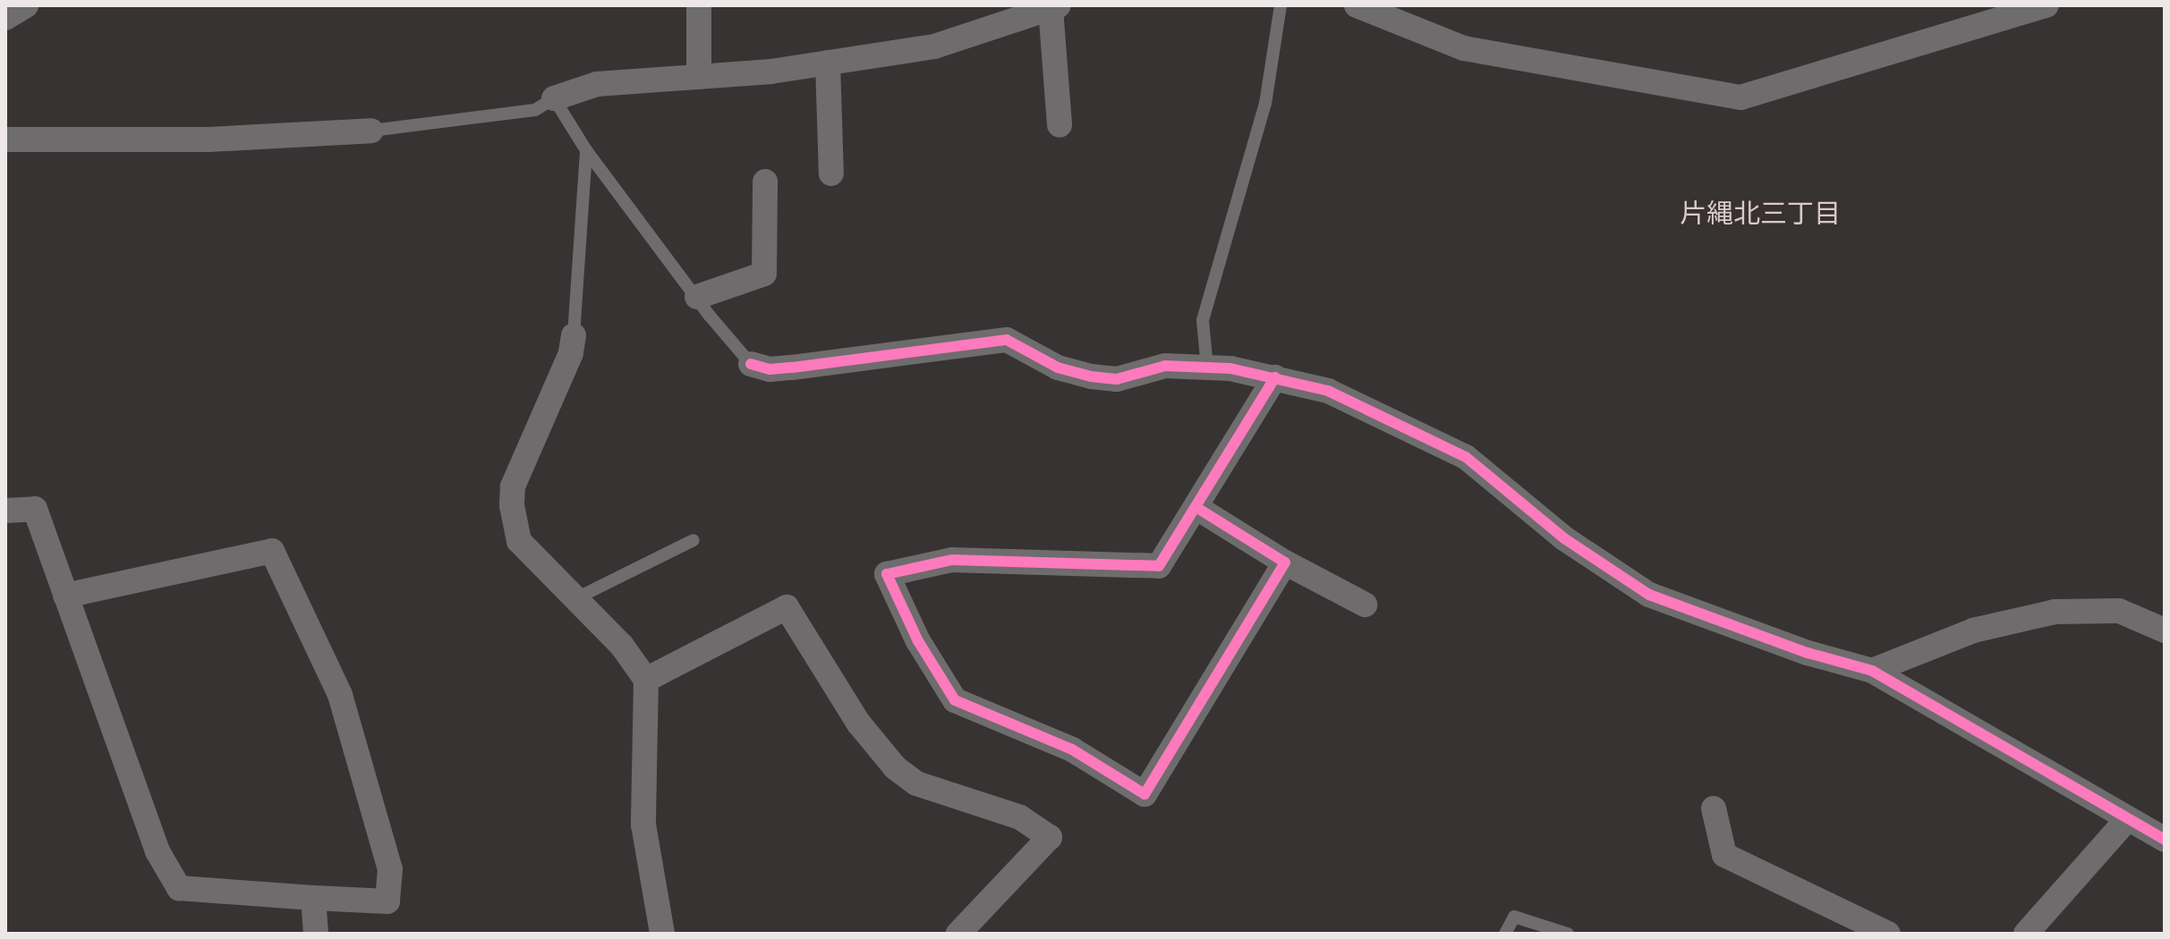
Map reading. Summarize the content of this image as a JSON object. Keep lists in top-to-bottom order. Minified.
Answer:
{"districts":["片縄北三丁目"]}
